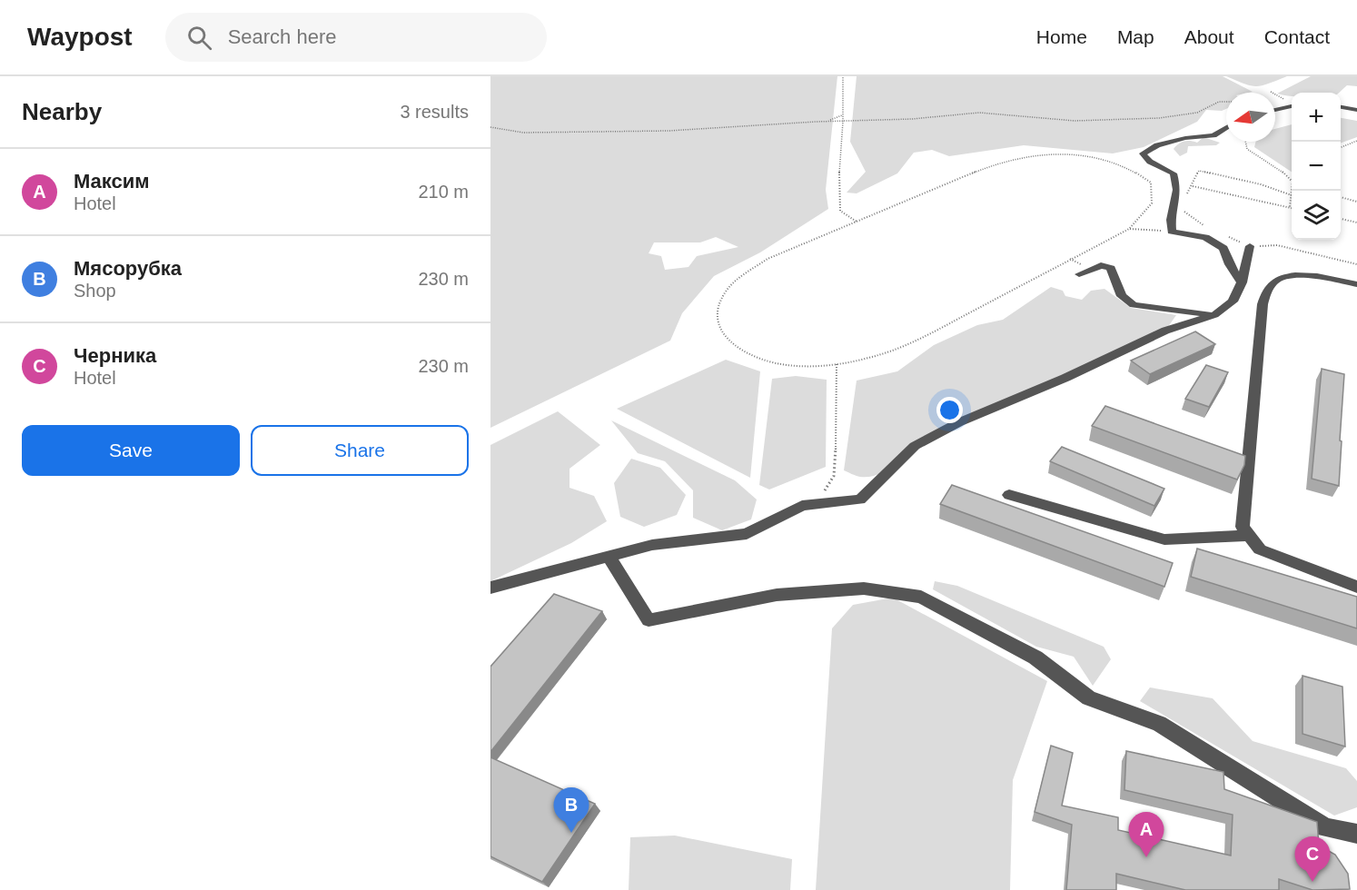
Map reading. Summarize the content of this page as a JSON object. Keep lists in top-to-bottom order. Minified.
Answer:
{"north":"left","page":{"header":"Waypost","search":"Search here","nav":["Home","Map","About","Contact"],"heading":["Nearby","3 results"],"map_buttons":["+","−"],"list":[{"mark":"A","name":"Максим","note":"Hotel","value":"210 m"},{"mark":"B","name":"Мясорубка","note":"Shop","value":"230 m"},{"mark":"C","name":"Черника","note":"Hotel","value":"230 m"}],"buttons":["Save","Share"],"pins":["B","A","C"]}}
